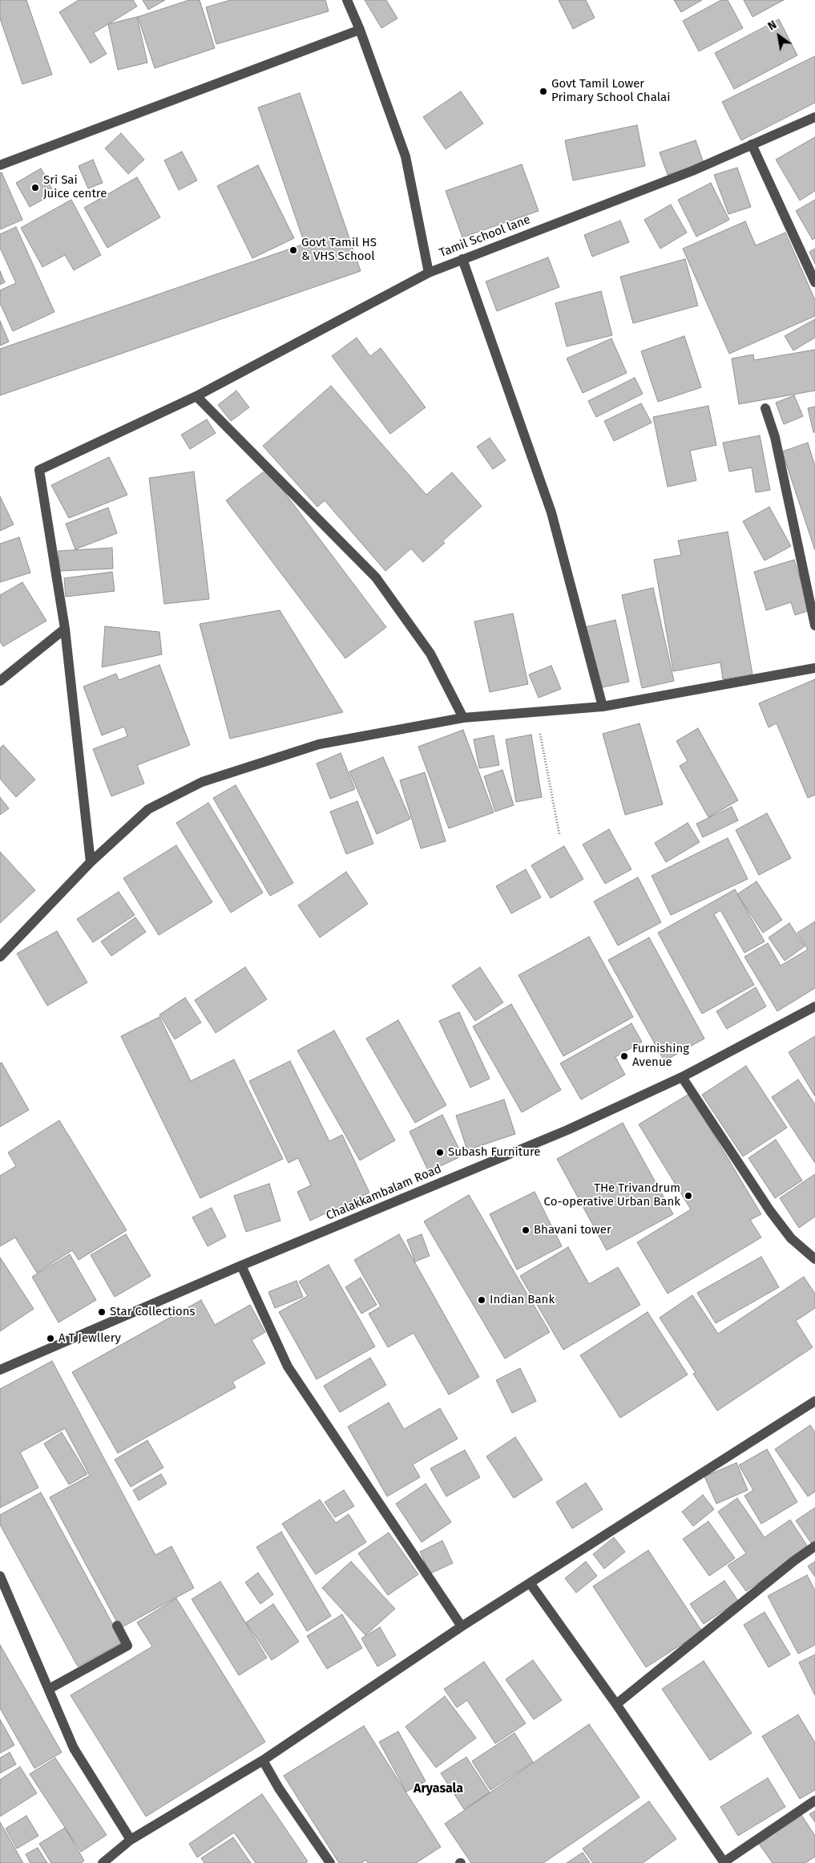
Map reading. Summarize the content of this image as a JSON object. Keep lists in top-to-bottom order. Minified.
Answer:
{"streets":{"street":["Tamil School lane","Chalakkambalam Road"]},"districts":["Aryasala"],"places":["Govt Tamil Lower Primary School Chalai","Sri Sai Juice centre","Govt Tamil HS & VHS School","Furnishing Avenue","Subash Furniture","THe Trivandrum Co-operative Urban Bank","Bhavani tower","Indian Bank","Star Collections","A T Jewllery"],"north":"top left"}
